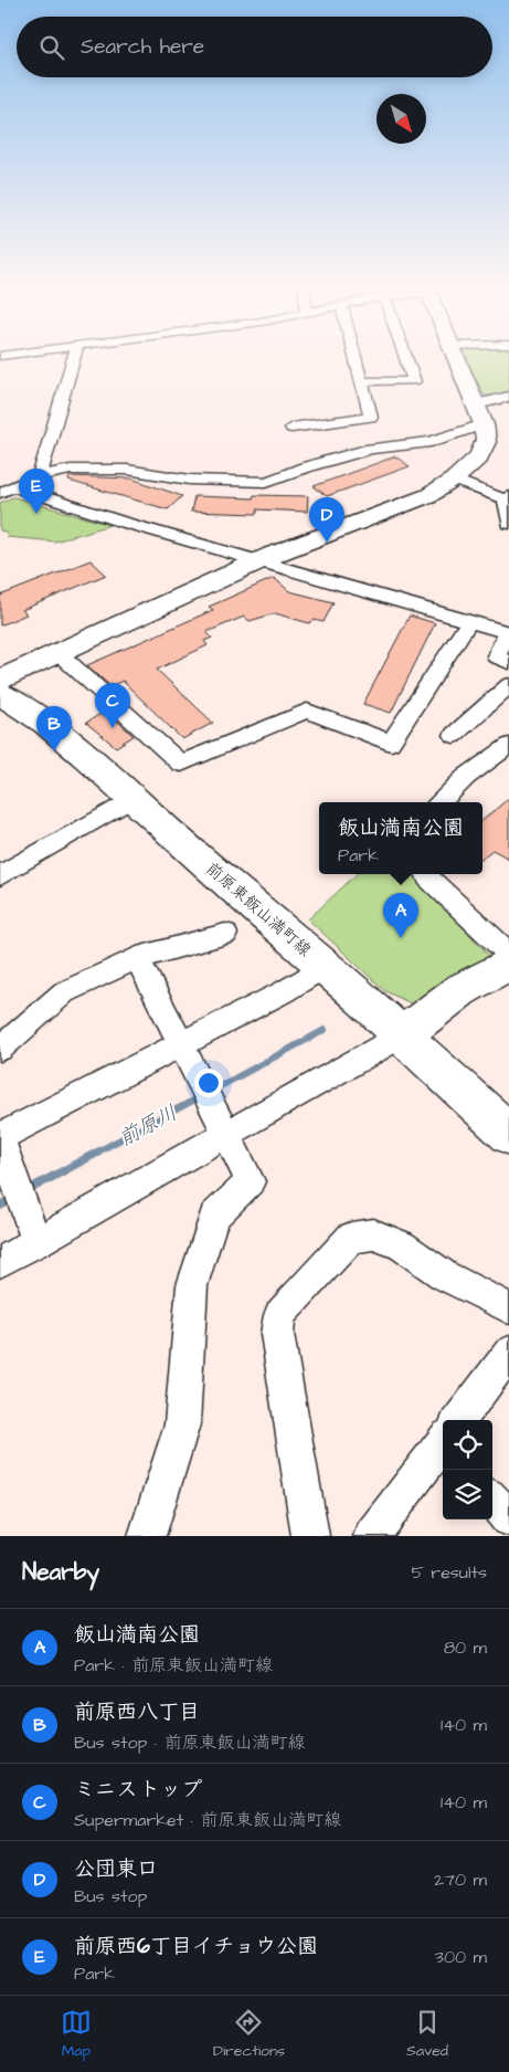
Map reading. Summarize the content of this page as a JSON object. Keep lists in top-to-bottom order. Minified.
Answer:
{"streets":{"street":["前原東飯山満町線"]},"water":["前原川"],"north":"bottom right","page":{"search":"Search here","pins":["E","D","C","B","A"],"popup":["飯山満南公園","Park"],"heading":["Nearby","5 results"],"list":[{"mark":"A","name":"飯山満南公園","note":"Park · 前原東飯山満町線","value":"80 m"},{"mark":"B","name":"前原西八丁目","note":"Bus stop · 前原東飯山満町線","value":"140 m"},{"mark":"C","name":"ミニストップ","note":"Supermarket · 前原東飯山満町線","value":"140 m"},{"mark":"D","name":"公団東口","note":"Bus stop","value":"270 m"},{"mark":"E","name":"前原西6丁目イチョウ公園","note":"Park","value":"300 m"}],"nav":["Map","Directions","Saved"]}}
